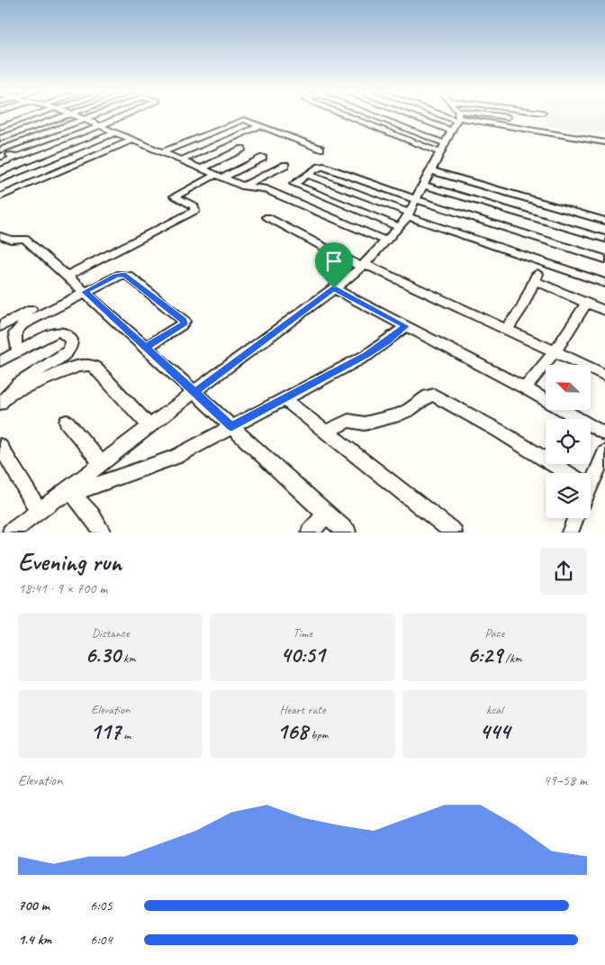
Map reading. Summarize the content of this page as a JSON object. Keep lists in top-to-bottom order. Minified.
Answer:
{"north":"top left","page":{"heading":["Evening run","18:41 · 9 × 700 m"],"stats":[["Distance","6.30 km"],["Time","40:51"],["Pace","6:29 /km"],["Elevation","117 m"],["Heart rate","168 bpm"],["kcal","444"]],"chart":["Elevation","49–58 m"],"list":[{"name":"700 m","note":"6:05"},{"name":"1.4 km","note":"6:04"}]}}
